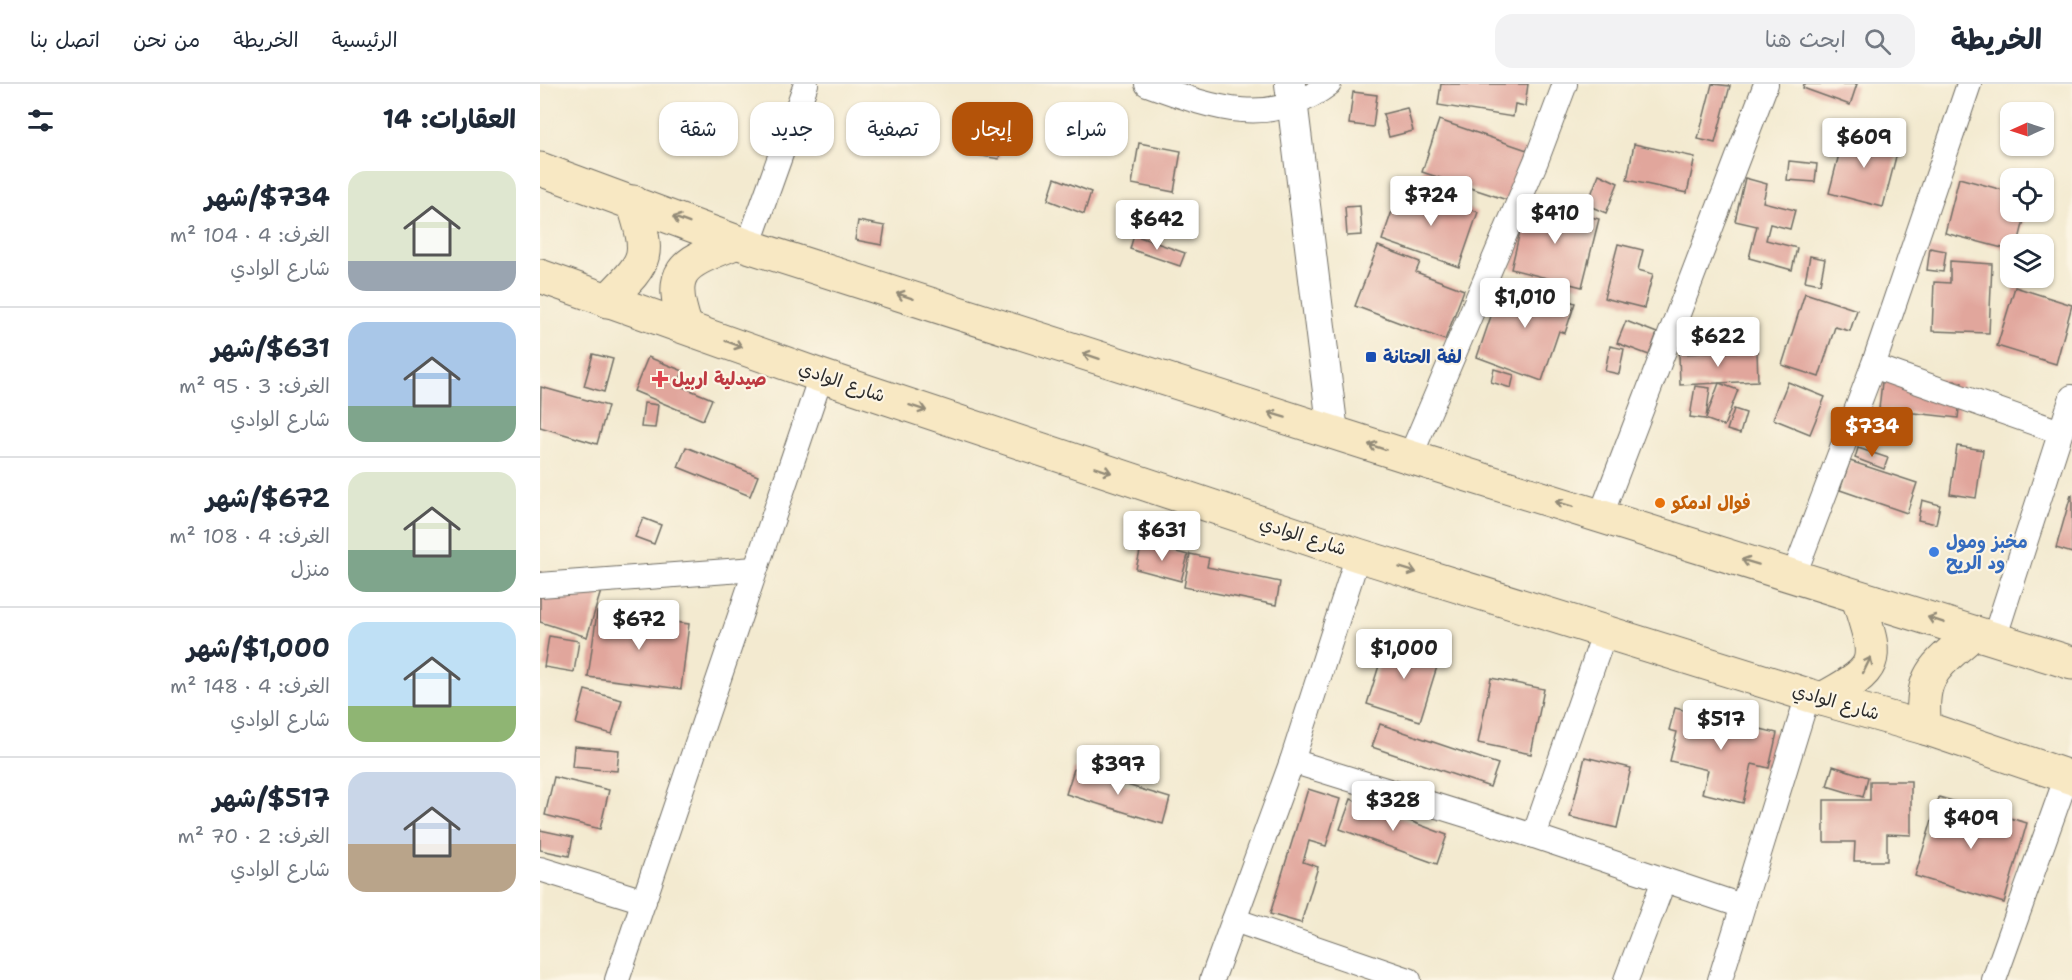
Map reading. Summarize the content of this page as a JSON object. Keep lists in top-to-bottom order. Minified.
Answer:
{"streets":{"main road":["شارع الوادي"]},"places":{"transit":["لفة الحتانة"],"health":["صيدلية اربيل"],"other":["فوال ادمكو","مخبز ومول ود الريح"]},"north":"left","page":{"header":"الخريطة","search":"ابحث هنا","nav":["الرئيسية","الخريطة","من نحن","اتصل بنا"],"heading":"العقارات: 14","chip":["شراء","إيجار","تصفية","جديد","شقة"],"price":["$609","$724","$410","$642","$1,010","$622","$734","$631","$672","$1,000","$517","$397","$328","$409"],"list":[{"name":"$734/شهر","note":"الغرف: 4 · 104 m² · شارع الوادي"},{"name":"$631/شهر","note":"الغرف: 3 · 95 m² · شارع الوادي"},{"name":"$672/شهر","note":"الغرف: 4 · 108 m² · منزل"},{"name":"$1,000/شهر","note":"الغرف: 4 · 148 m² · شارع الوادي"},{"name":"$517/شهر","note":"الغرف: 2 · 70 m² · شارع الوادي"}]}}
